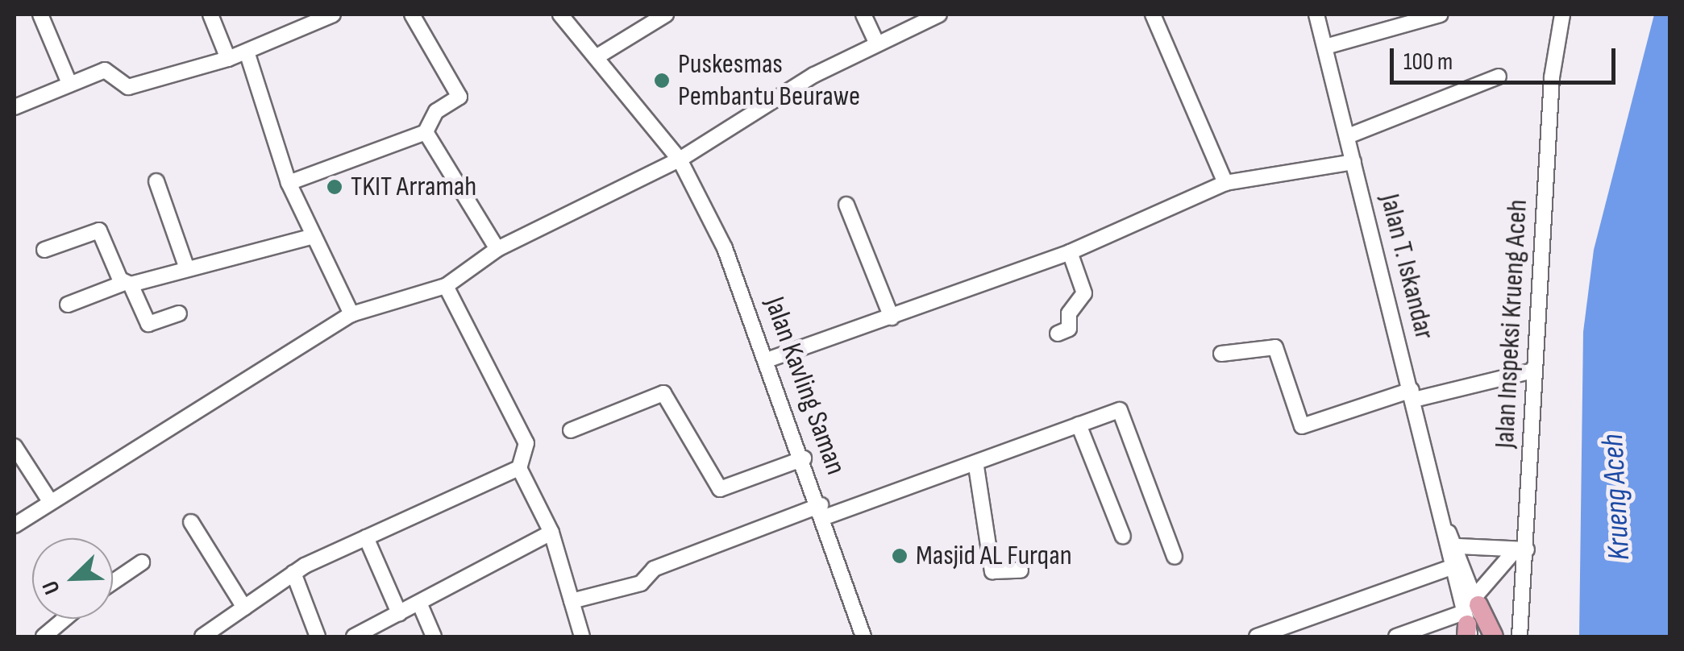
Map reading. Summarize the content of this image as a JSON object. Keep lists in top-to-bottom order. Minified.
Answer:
{"streets":{"street":["Jalan T. Iskandar","Jalan Inspeksi Krueng Aceh","Jalan Kavling Saman"]},"water":["Krueng Aceh"],"places":["Puskesmas Pembantu Beurawe","TKIT Arramah","Masjid AL Furqan"],"scale_bar":"100 m","north":"bottom left"}
